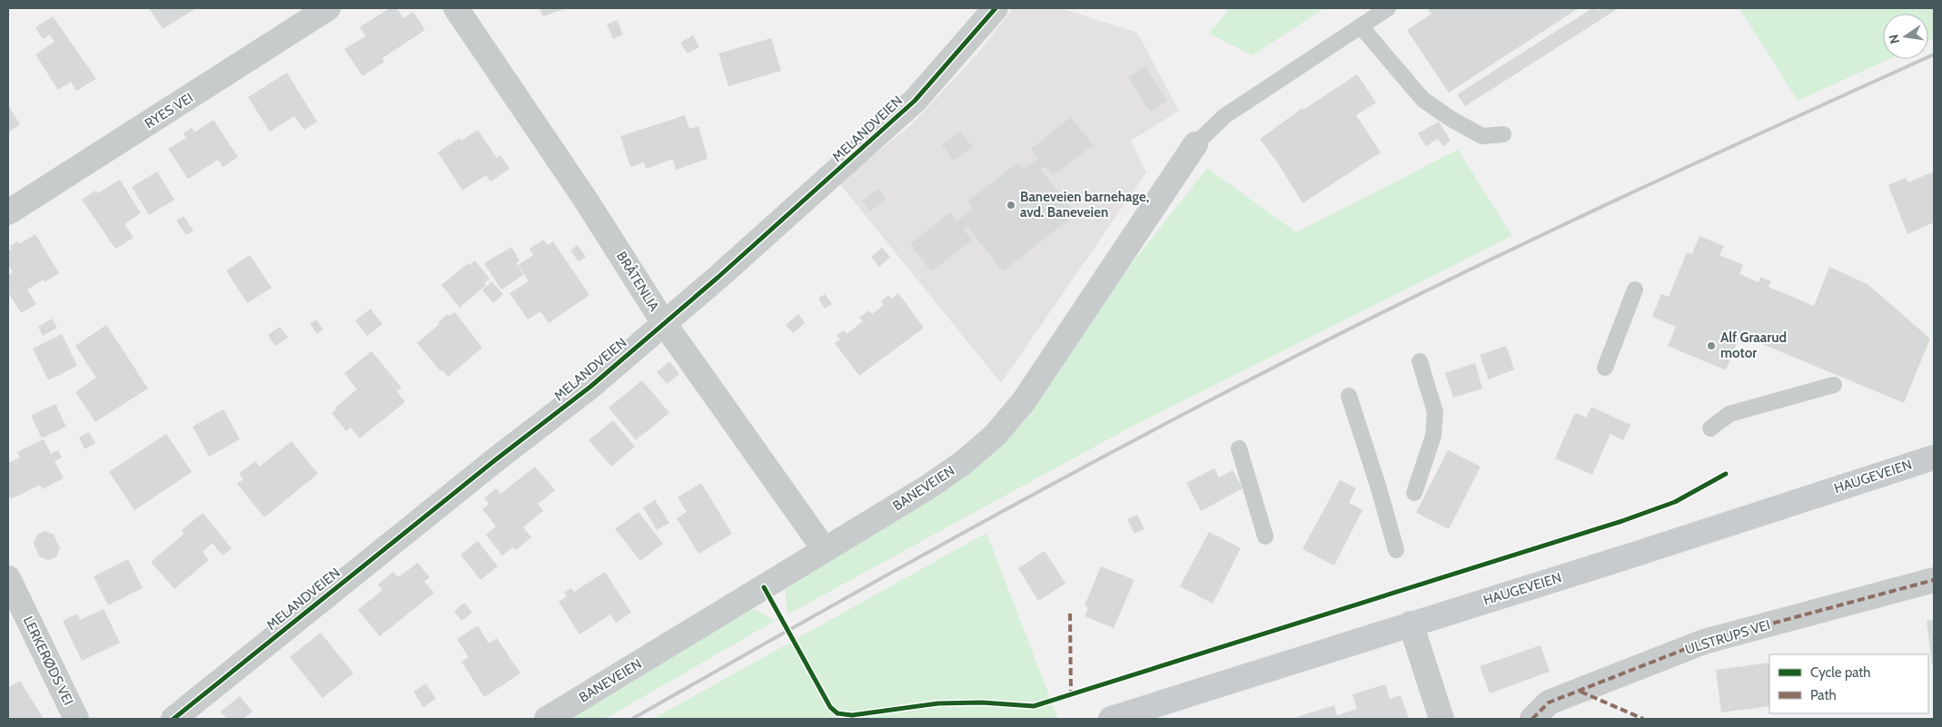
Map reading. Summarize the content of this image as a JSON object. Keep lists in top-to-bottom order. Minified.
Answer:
{"streets":{"main road":["HAUGEVEIEN"],"street":["RYES VEI","MELANDVEIEN","BRÅTENLIA","BANEVEIEN","ULSTRUPS VEI","LERKERØDS VEI"]},"crossings":[["MELANDVEIEN","BRÅTENLIA"],["BRÅTENLIA","BANEVEIEN"]],"places":["Baneveien barnehage, avd. Baneveien","Alf Graarud motor"],"legend":["Cycle path","Path"],"north":"left"}
